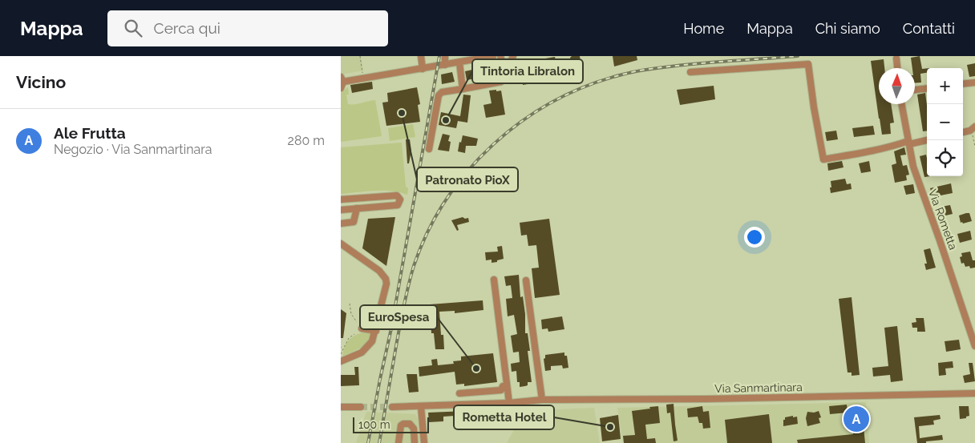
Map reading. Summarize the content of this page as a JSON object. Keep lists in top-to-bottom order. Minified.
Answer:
{"streets":{"street":["Via Rometta","Via Sanmartinara"]},"places":["Patronato PioX","Tintoria Libralon","EuroSpesa","Rometta Hotel"],"scale_bar":"100 m","north":"top","page":{"header":"Mappa","search":"Cerca qui","nav":["Home","Mappa","Chi siamo","Contatti"],"heading":"Vicino","map_buttons":["+","−"],"list":[{"mark":"A","name":"Ale Frutta","note":"Negozio · Via Sanmartinara","value":"280 m"}],"pins":"A","scale":"100 m"}}
